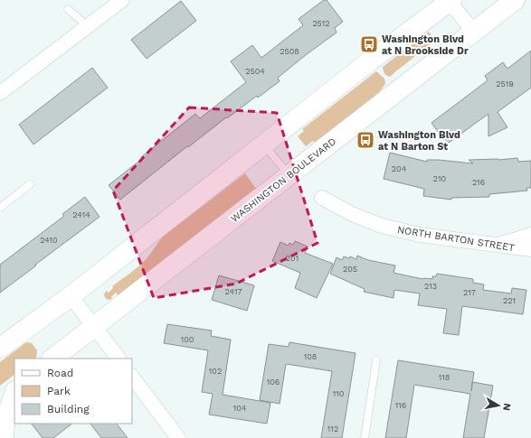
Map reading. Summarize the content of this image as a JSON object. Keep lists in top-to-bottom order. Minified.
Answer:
{"streets":{"main road":["WASHINGTON BOULEVARD"],"street":["NORTH BARTON STREET"]},"places":{"bus stop":["Washington Blvd at N Brookside Dr","Washington Blvd at N Barton St"]},"house_numbers":["2512","2508","2504","2519","204","210","216","2414","2410","201","205","213","2417","217","221","100","108","102","118","106","110","116","104","112"],"legend":["Road","Park","Building"],"north":"right"}
